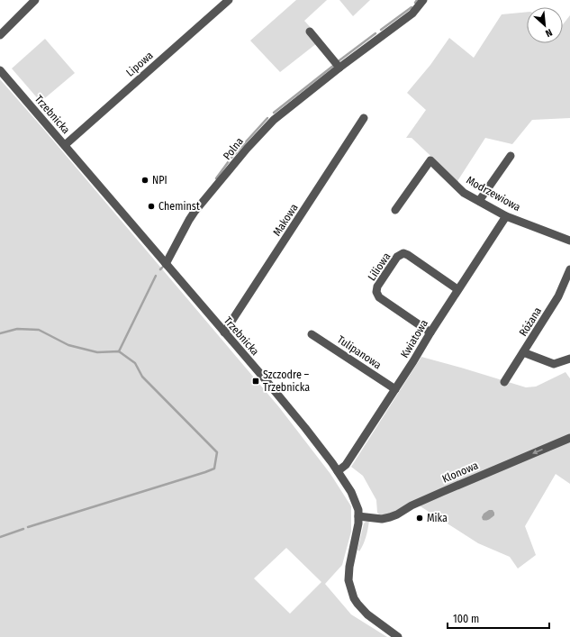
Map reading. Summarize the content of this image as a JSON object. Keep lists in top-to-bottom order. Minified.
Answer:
{"streets":{"street":["Lipowa","Trzebnicka","Polna","Modrzewiowa","Makowa","Liliowa","Różana","Kwiatowa","Tulipanowa","Klonowa"]},"crossings":[["Lipowa","Trzebnicka"],["Trzebnicka","Polna"],["Trzebnicka","Makowa"],["Trzebnicka","Kwiatowa"],["Trzebnicka","Klonowa"],["Modrzewiowa","Kwiatowa"],["Liliowa","Kwiatowa"],["Kwiatowa","Tulipanowa"]],"one_way":["Klonowa"],"places":{"other":["NPI","Cheminst","Mika"],"transit":["Szczodre – Trzebnicka"]},"scale_bar":"100 m","north":"bottom right"}
